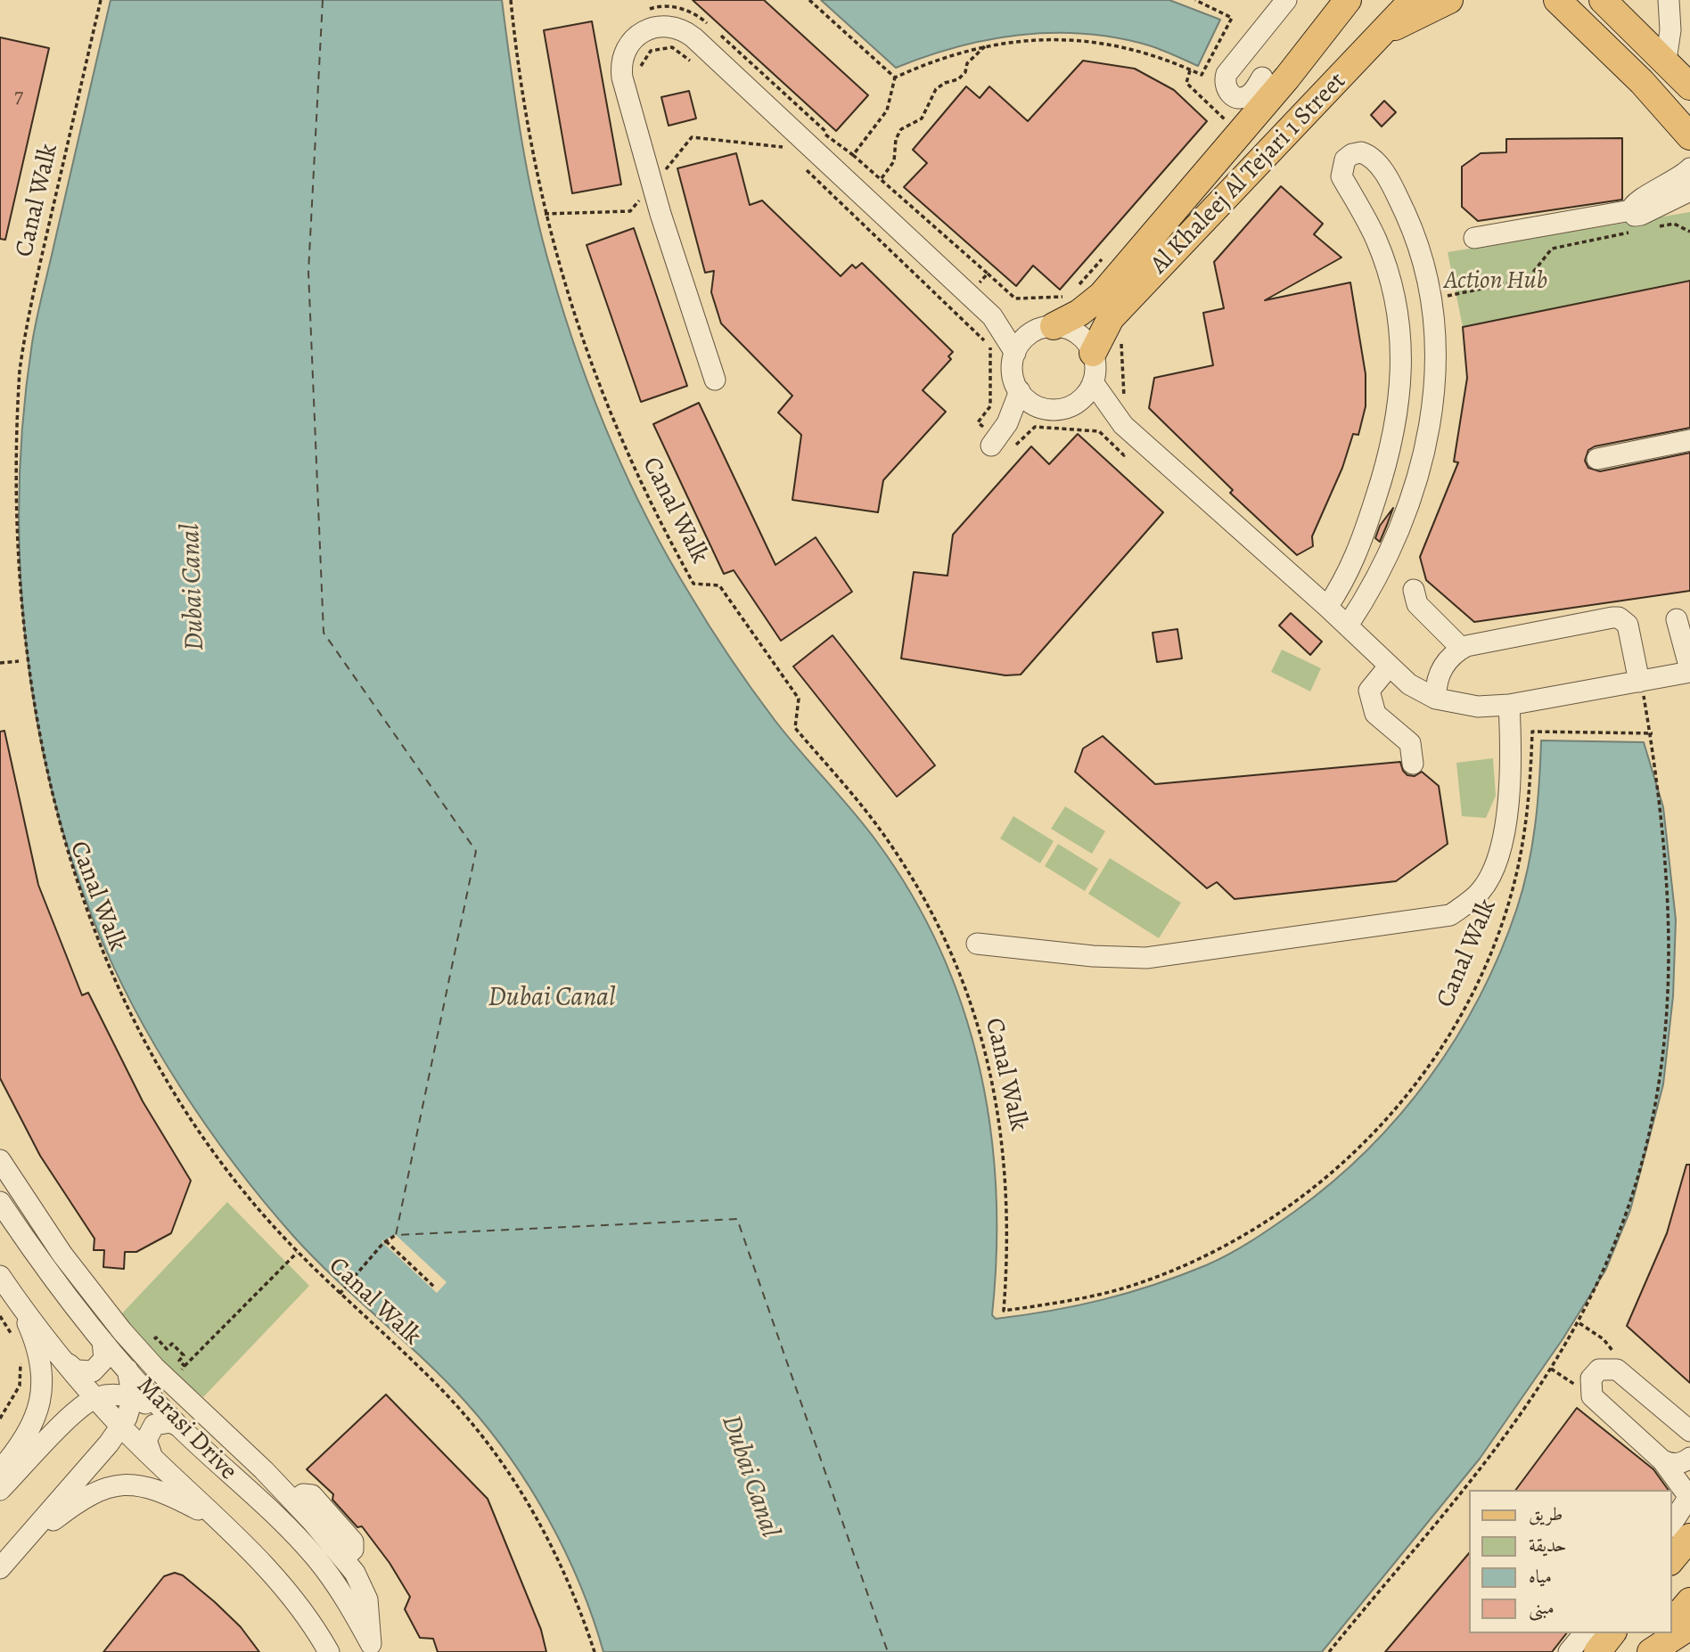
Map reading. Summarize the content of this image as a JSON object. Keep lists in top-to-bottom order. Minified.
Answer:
{"streets":{"main road":["Al Khaleej Al Tejari 1 Street"],"street":["Marasi Drive"],"path":["Canal Walk"]},"water":["Dubai Canal"],"parks":["Action Hub"],"house_numbers":["7"],"legend":["طريق","حديقة","مياه","مبنى"]}
